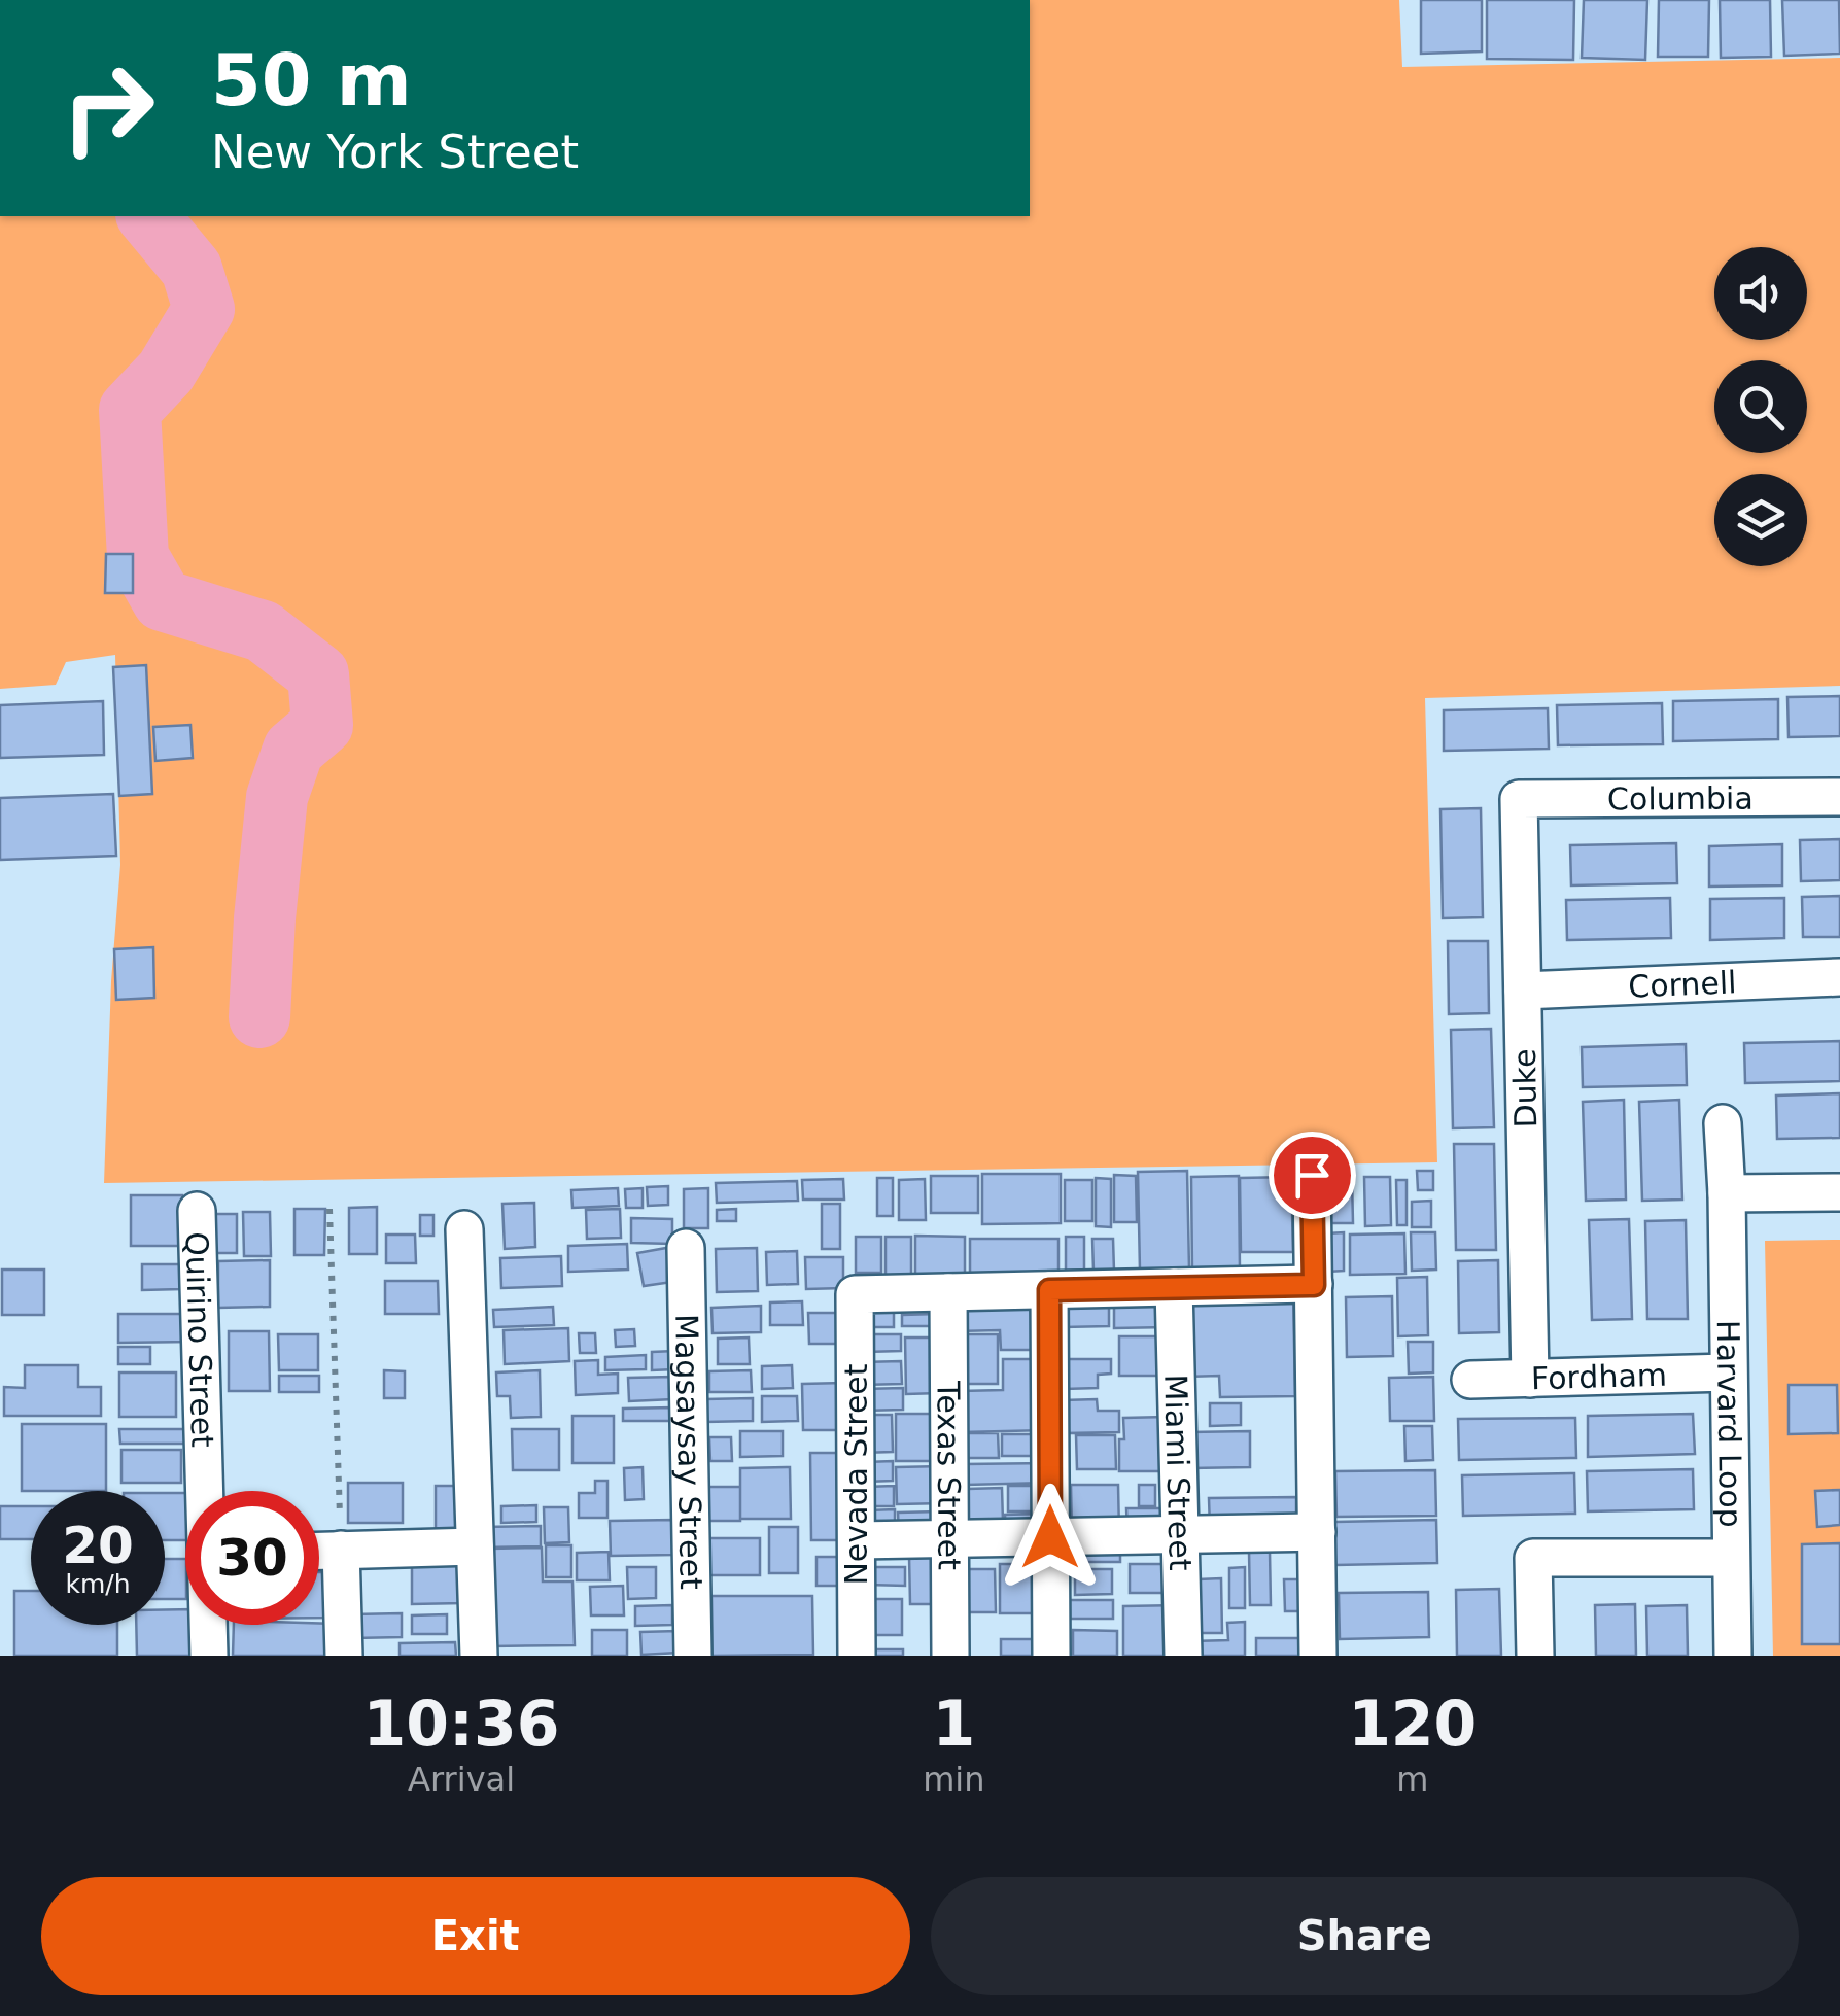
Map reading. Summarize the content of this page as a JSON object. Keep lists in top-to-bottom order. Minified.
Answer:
{"streets":{"street":["Columbia","Cornell","Duke","Quirino Street","Fordham","Harvard Loop","Magsaysay Street","Miami Street","Texas Street","Nevada Street"]},"crossings":[["Columbia","Duke"],["Cornell","Duke"],["Duke","Fordham"],["Fordham","Harvard Loop"],["Texas Street","Nevada Street"]],"page":{"turn":["50 m","New York Street"],"speed":"20 km/h","limit":"30","eta":["10:36","Arrival","1","min","120","m"],"buttons":["Exit","Share"]}}
